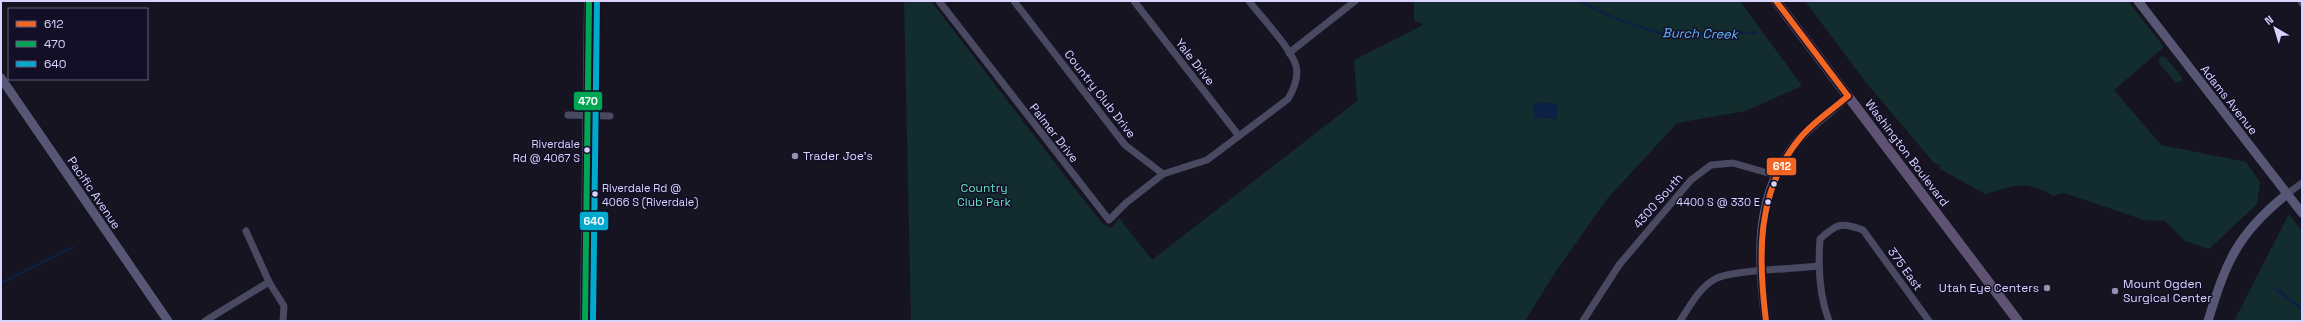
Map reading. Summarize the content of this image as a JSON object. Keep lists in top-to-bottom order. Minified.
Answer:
{"streets":{"main road":["Washington Boulevard"],"street":["Yale Drive","Country Club Drive","Adams Avenue","Palmer Drive","Pacific Avenue","4300 South","375 East"]},"crossings":[["Country Club Drive","Palmer Drive"]],"water":["Burch Creek"],"parks":["Country Club Park"],"places":["Riverdale Rd @ 4067 S","Trader Joe's","Riverdale Rd @ 4066 S (Riverdale)","4400 S @ 330 E","Utah Eye Centers","Mount Ogden Surgical Center"],"lines":["transit line 612","transit line 470","transit line 640"],"legend":["612","470","640"],"north":"top left"}
